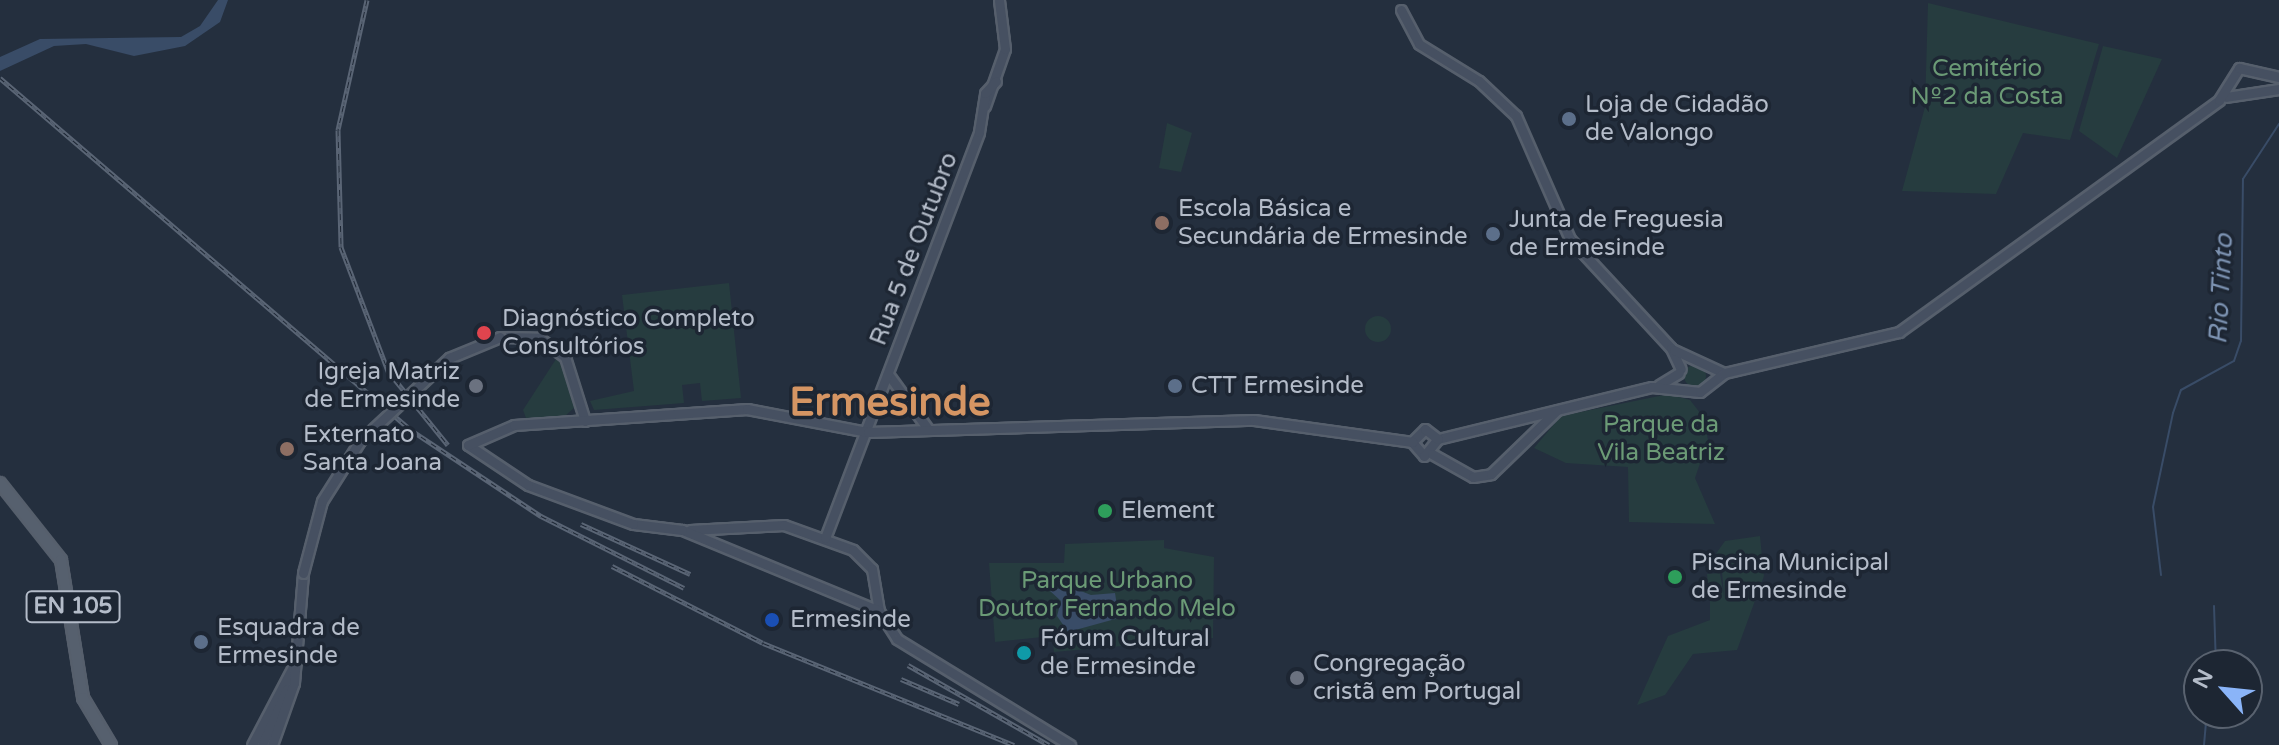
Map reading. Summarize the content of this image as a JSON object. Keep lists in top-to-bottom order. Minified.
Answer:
{"streets":{"main road":["Rua 5 de Outubro","EN 105"]},"districts":["Ermesinde"],"water":["Rio Tinto"],"parks":["Cemitério Nº2 da Costa","Parque da Vila Beatriz","Parque Urbano Doutor Fernando Melo"],"places":["Loja de Cidadão de Valongo","Escola Básica e Secundária de Ermesinde","Junta de Freguesia de Ermesinde","Diagnóstico Completo Consultórios","Igreja Matriz de Ermesinde","CTT Ermesinde","Externato Santa Joana","Element","Piscina Municipal de Ermesinde","Ermesinde","Esquadra de Ermesinde","Fórum Cultural de Ermesinde","Congregação cristã em Portugal"],"north":"top left"}
